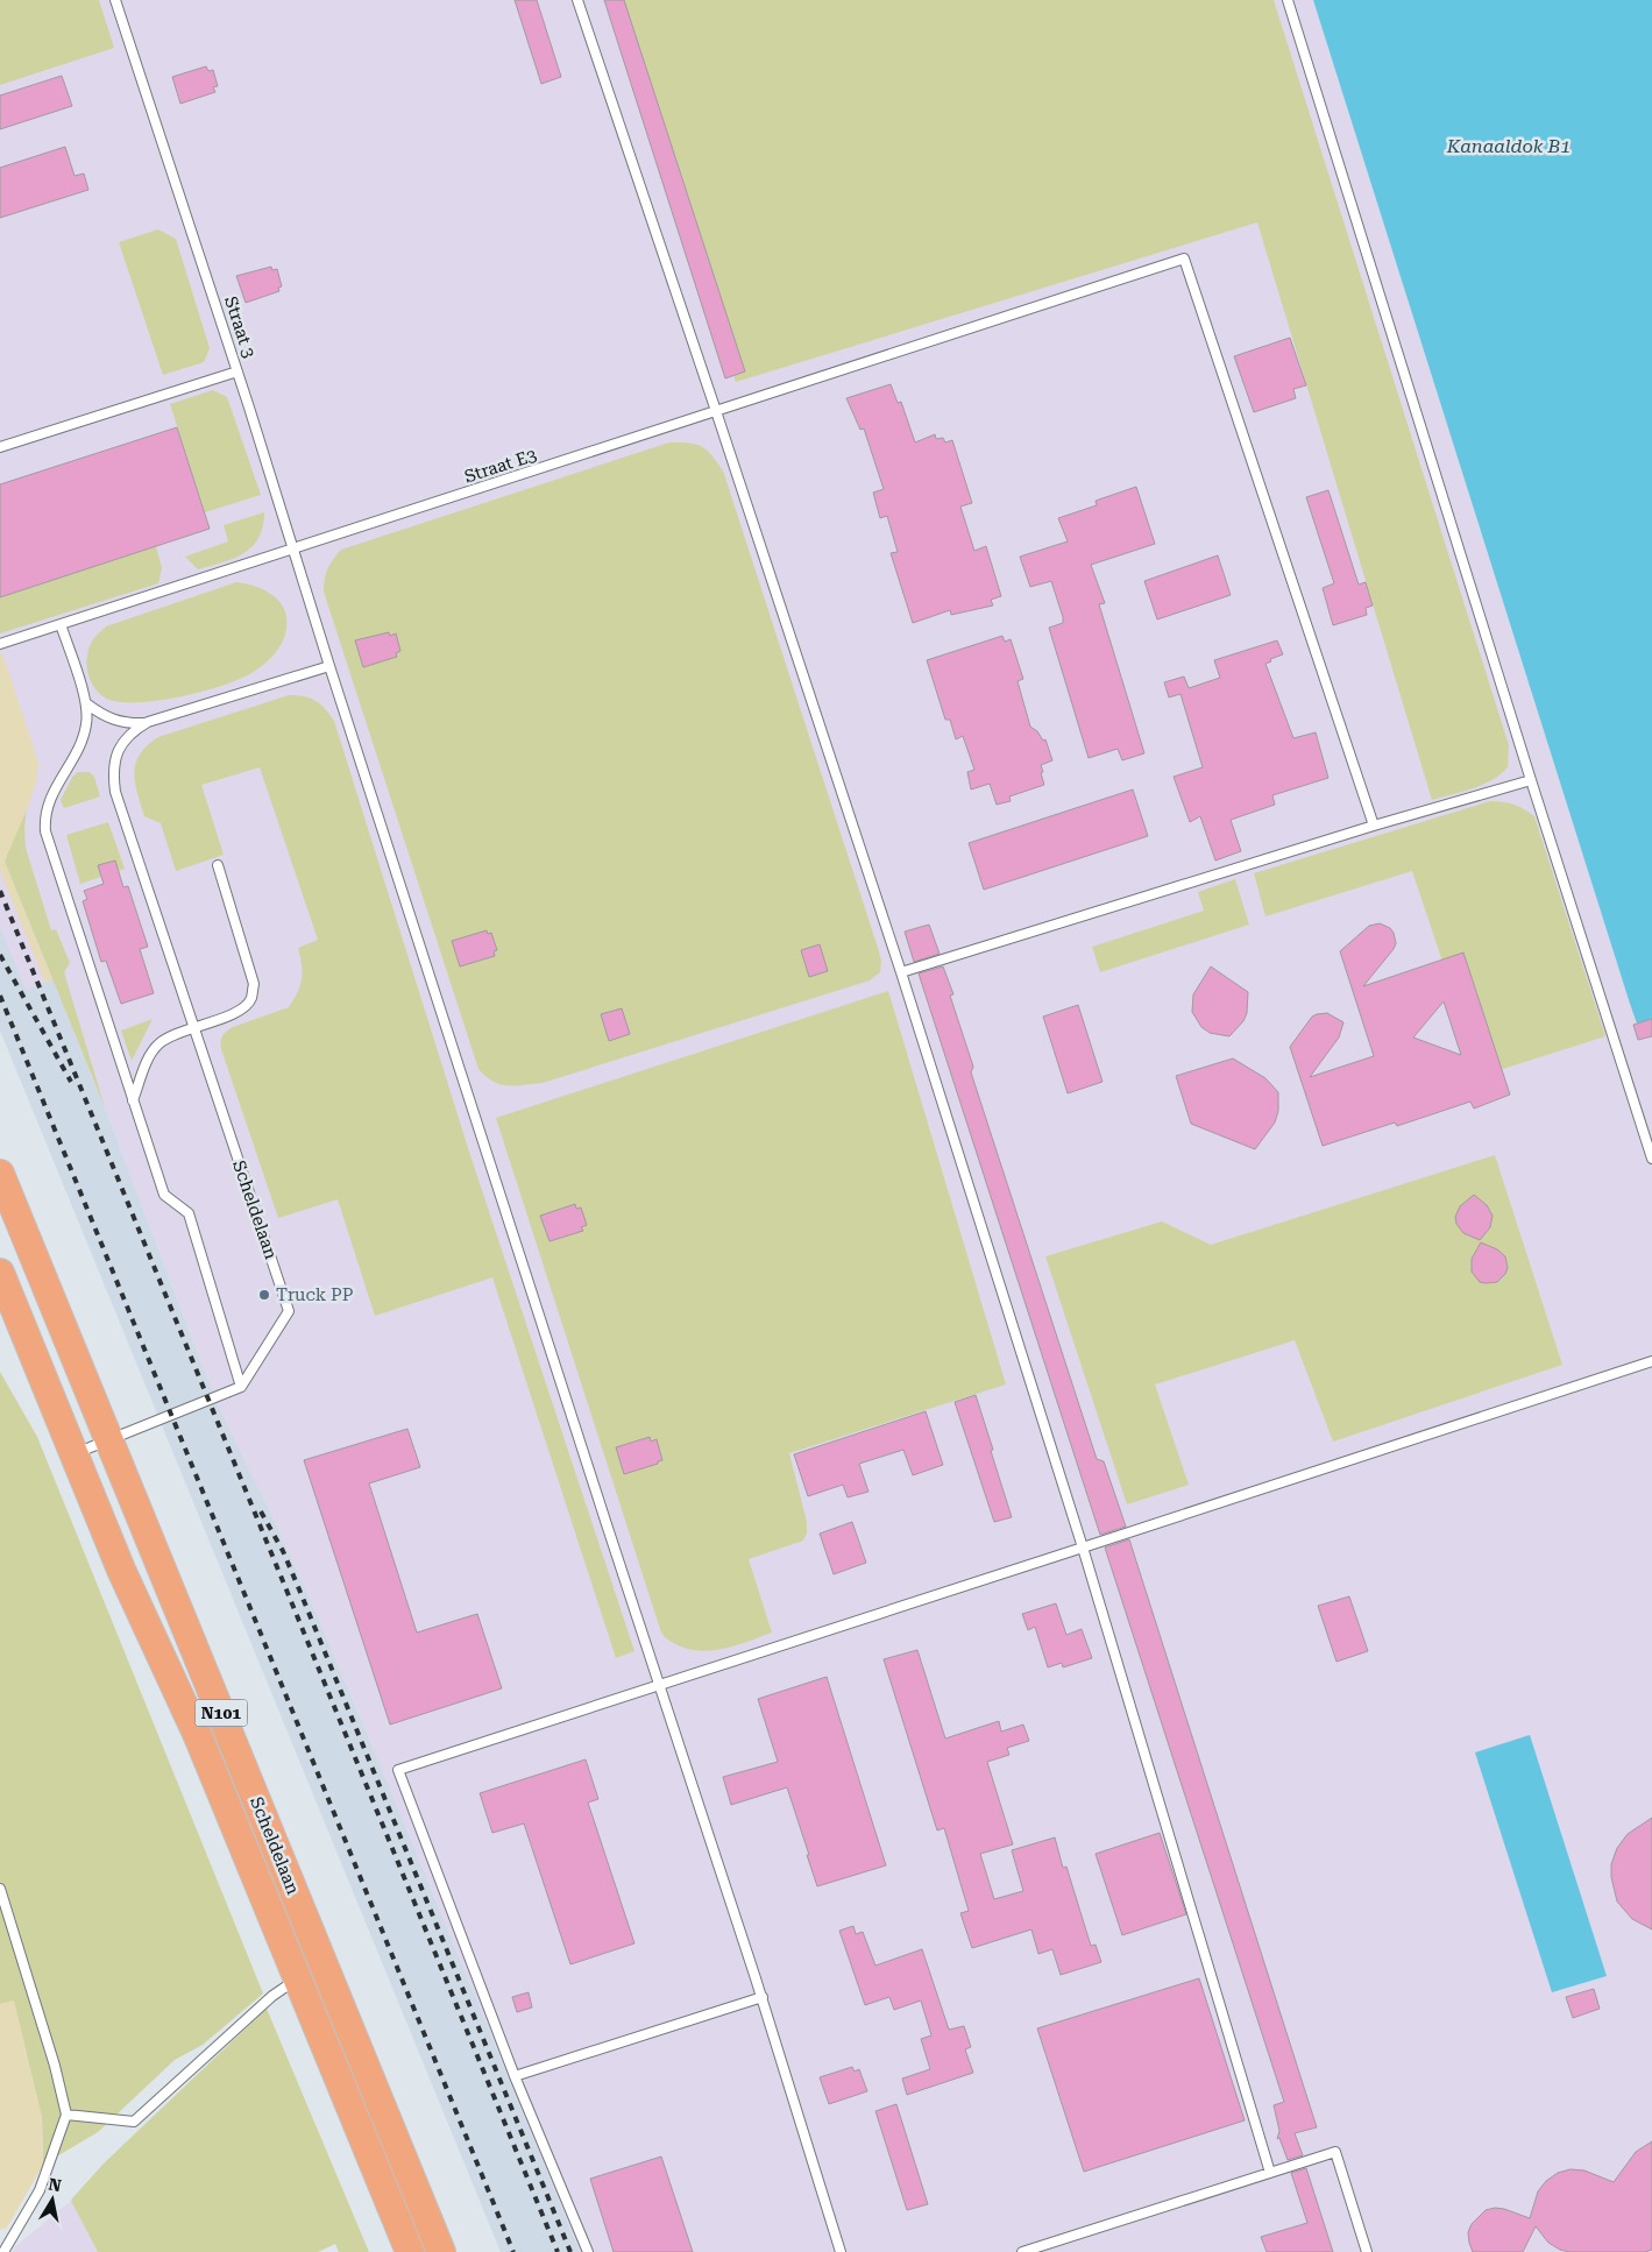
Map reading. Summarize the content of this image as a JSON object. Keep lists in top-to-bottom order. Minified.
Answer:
{"streets":{"main road":["Scheldelaan","N101"],"lane":["Straat 3","Straat E3"]},"crossings":[["Straat 3","Straat E3"]],"water":["Kanaaldok B1"],"places":["Truck PP"],"north":"top"}
